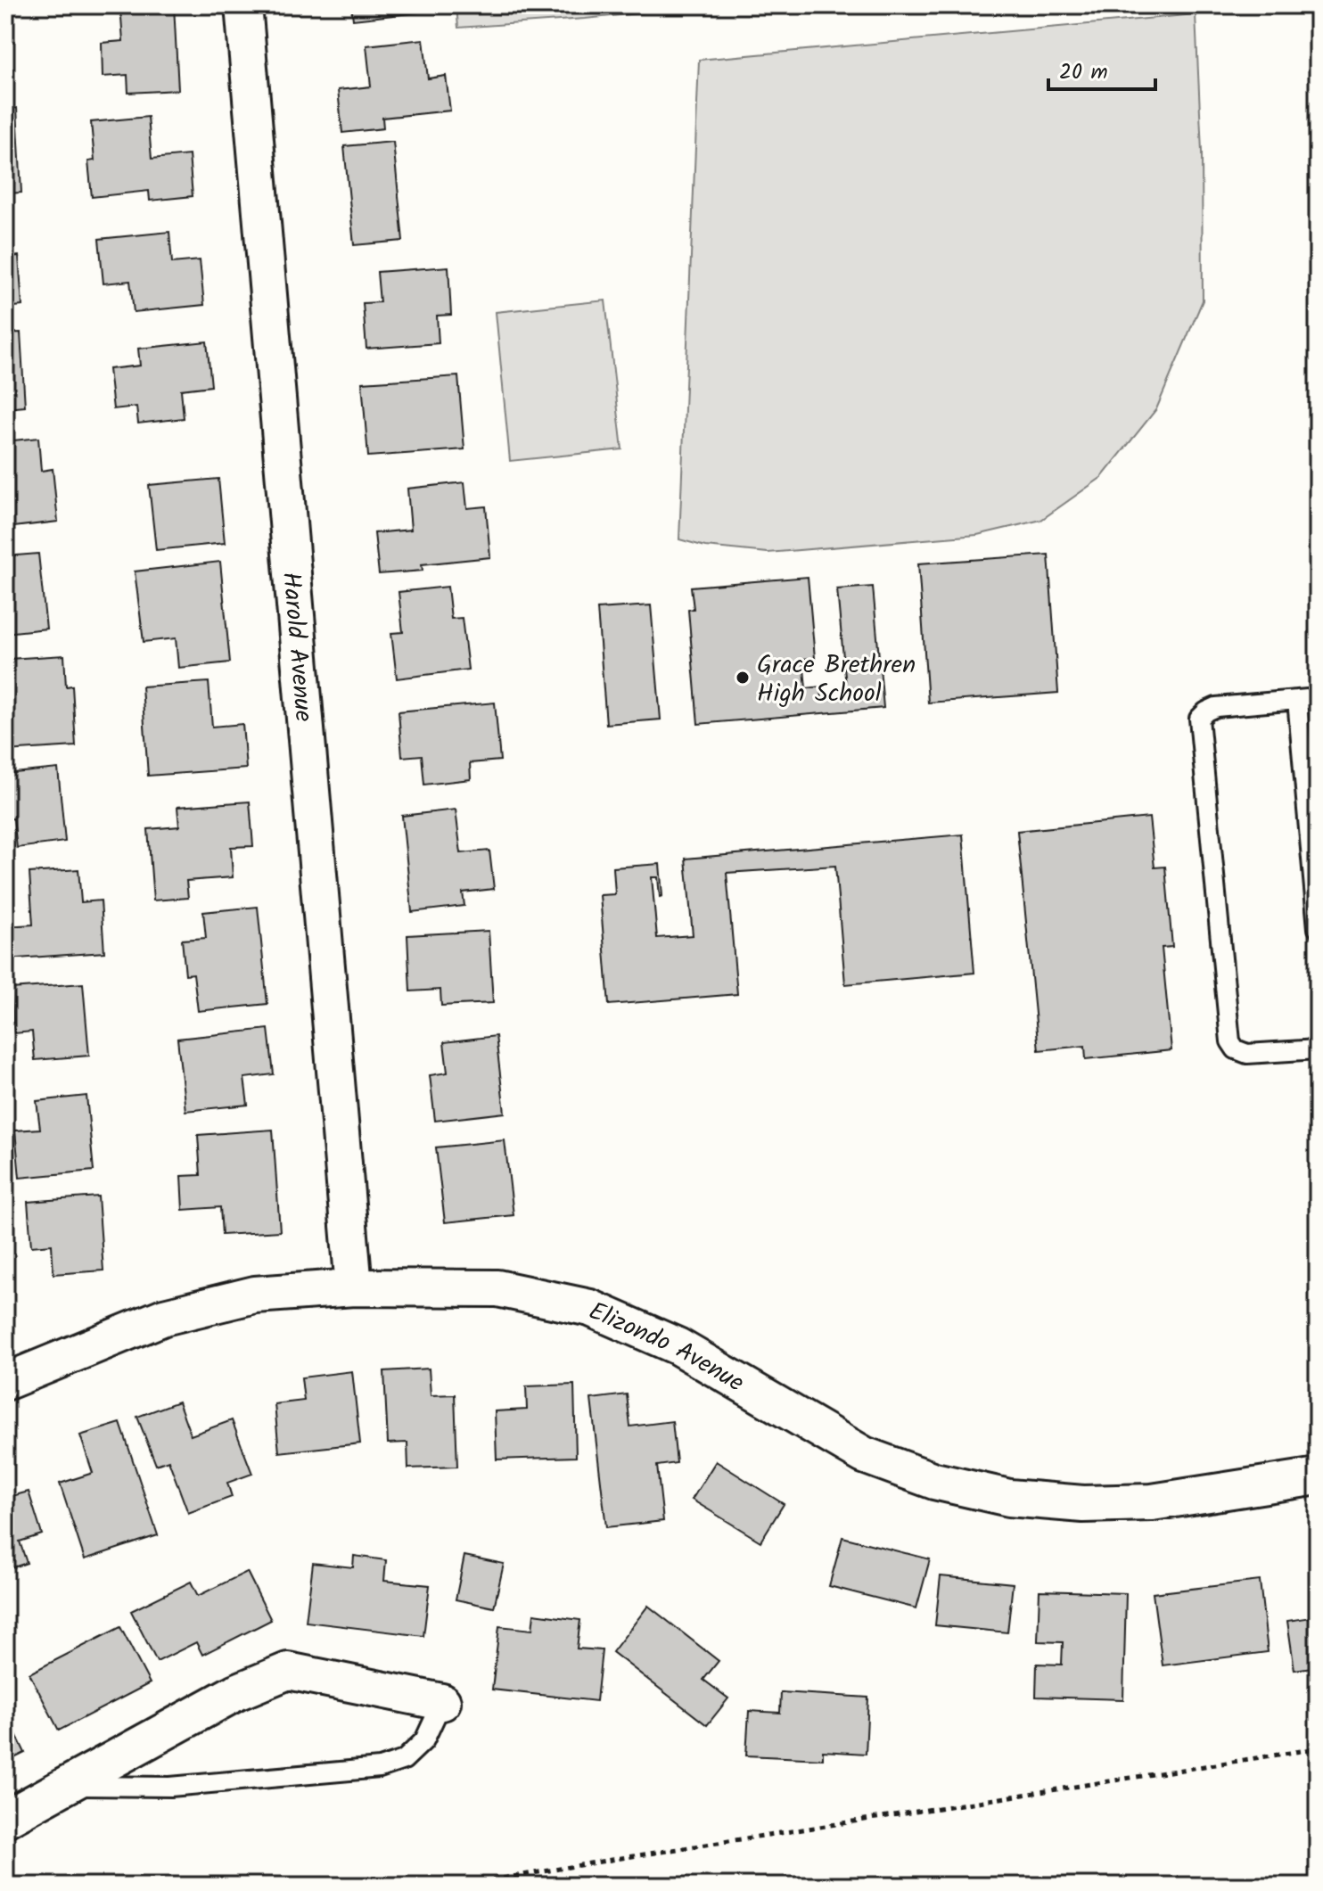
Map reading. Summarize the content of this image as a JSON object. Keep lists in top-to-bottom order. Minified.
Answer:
{"streets":{"street":["Harold Avenue","Elizondo Avenue"]},"crossings":[["Harold Avenue","Elizondo Avenue"]],"places":["Grace Brethren High School"],"scale_bar":"20 m"}
